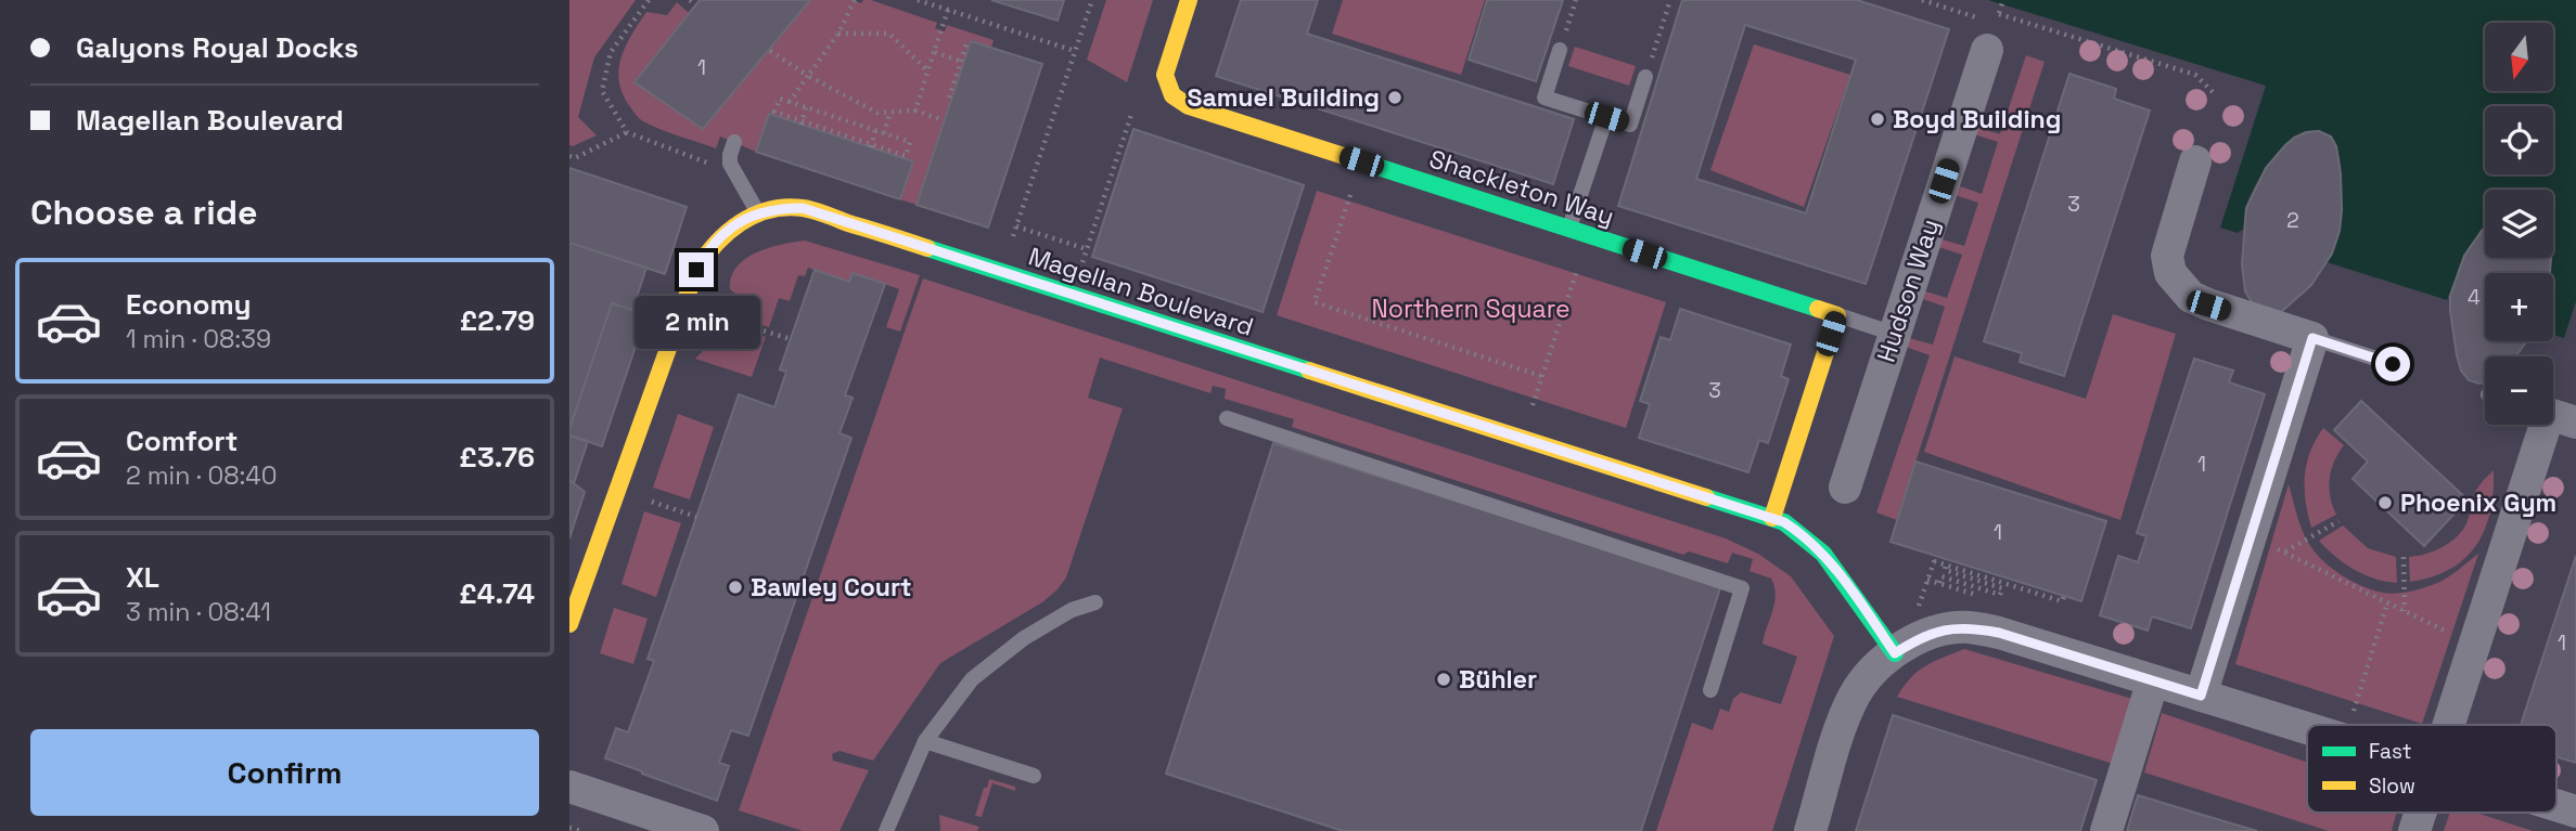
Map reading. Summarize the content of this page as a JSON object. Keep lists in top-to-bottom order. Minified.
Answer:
{"streets":{"street":["Shackleton Way","Hudson Way","Magellan Boulevard"]},"parks":["Northern Square"],"places":["Samuel Building","Boyd Building","Phoenix Gym","Bawley Court","Bühler"],"house_numbers":["1","3","2","4","3","1","1","1"],"legend":["Fast","Slow"],"north":"bottom","page":{"banner":["Galyons Royal Docks","Magellan Boulevard"],"map_buttons":["+","−"],"heading":"Choose a ride","list":[{"name":"Economy","note":"1 min · 08:39","value":"£2.79"},{"name":"Comfort","note":"2 min · 08:40","value":"£3.76"},{"name":"XL","note":"3 min · 08:41","value":"£4.74"}],"bubble":"2 min","buttons":"Confirm"}}
